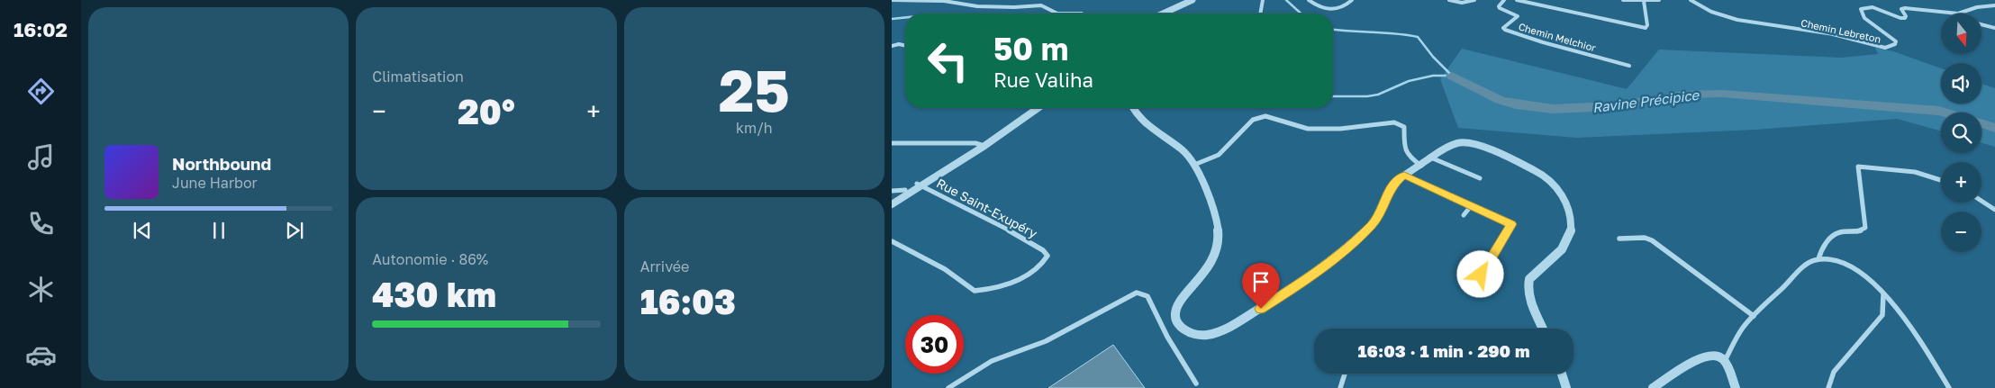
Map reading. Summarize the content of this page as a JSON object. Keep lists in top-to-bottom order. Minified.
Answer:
{"streets":{"street":["Chemin Lebreton","Chemin Melchior","Rue Saint-Exupéry"]},"water":["Ravine Précipice"],"north":"bottom","page":{"tabs":"16:02","tile":["Climatisation",["25","km/h"],["Autonomie · 86%","430 km"],["Arrivée","16:03"]],"map_buttons":["+","−"],"turn":["50 m","Rue Valiha"],"heat":["−","20°","+"],"song":["Northbound","June Harbor"],"limit":"30","trip":"16:03 · 1 min · 290 m"}}
